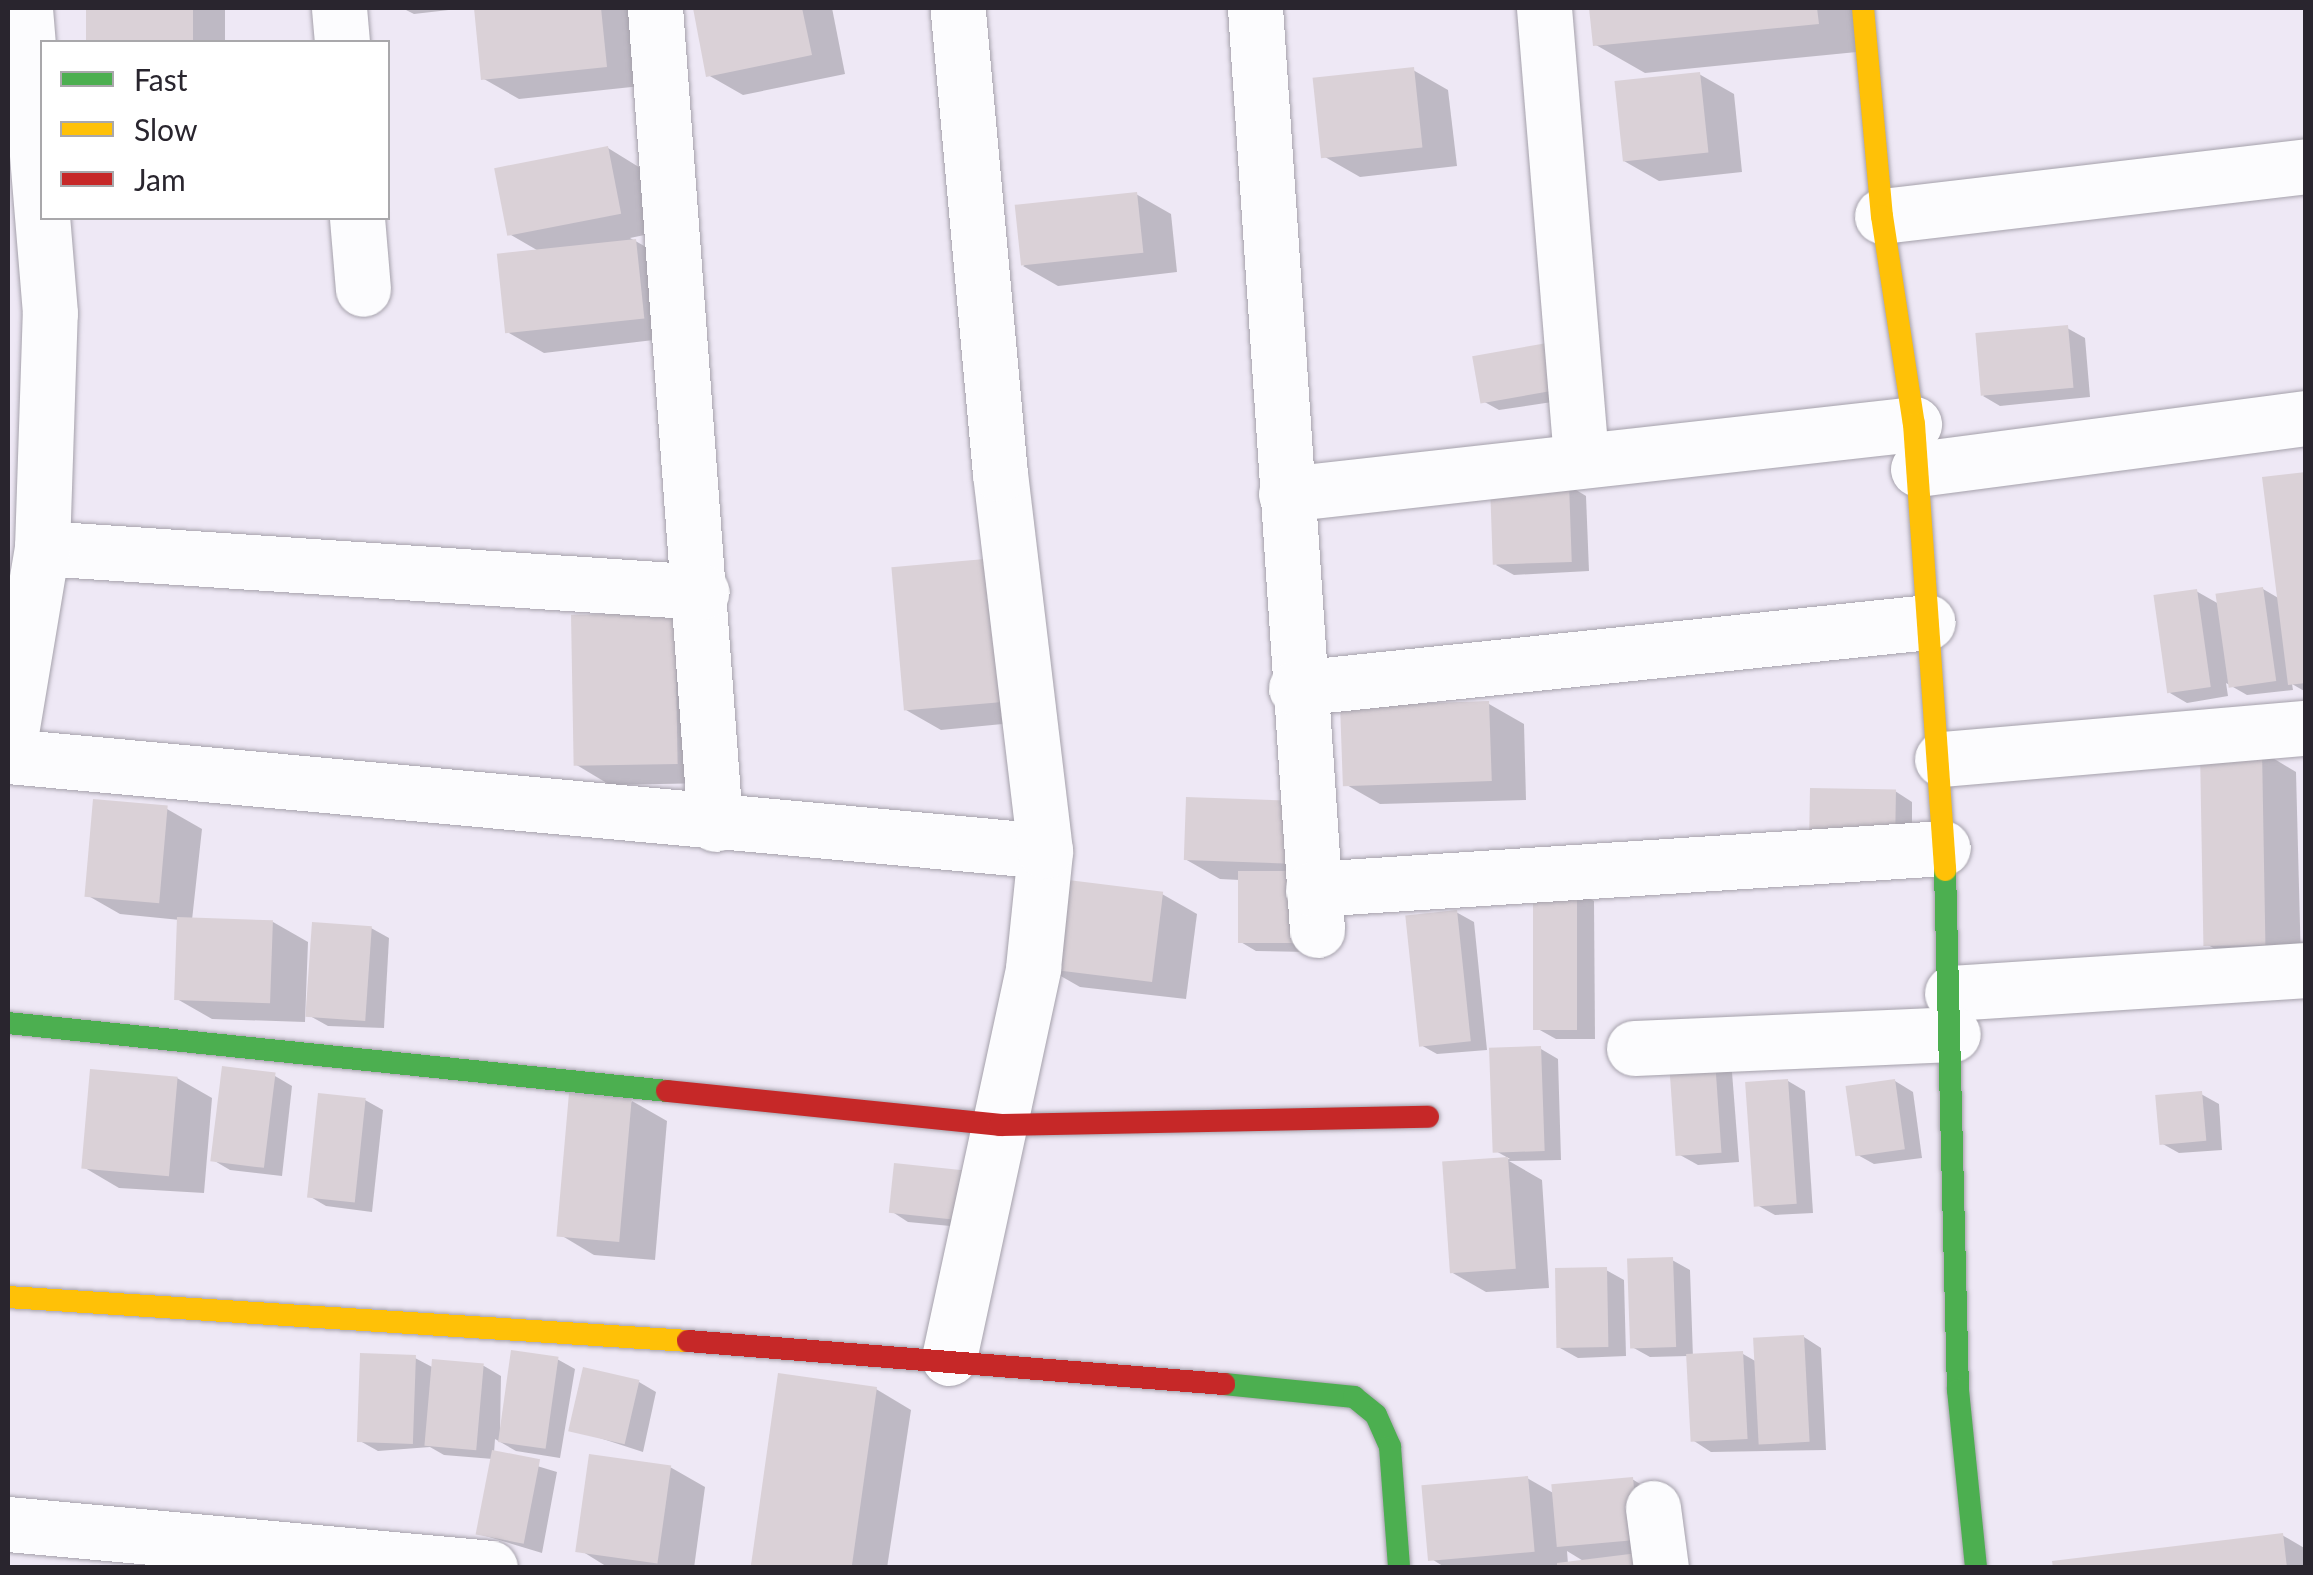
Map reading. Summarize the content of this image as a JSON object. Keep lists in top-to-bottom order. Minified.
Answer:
{"legend":["Fast","Slow","Jam"]}
